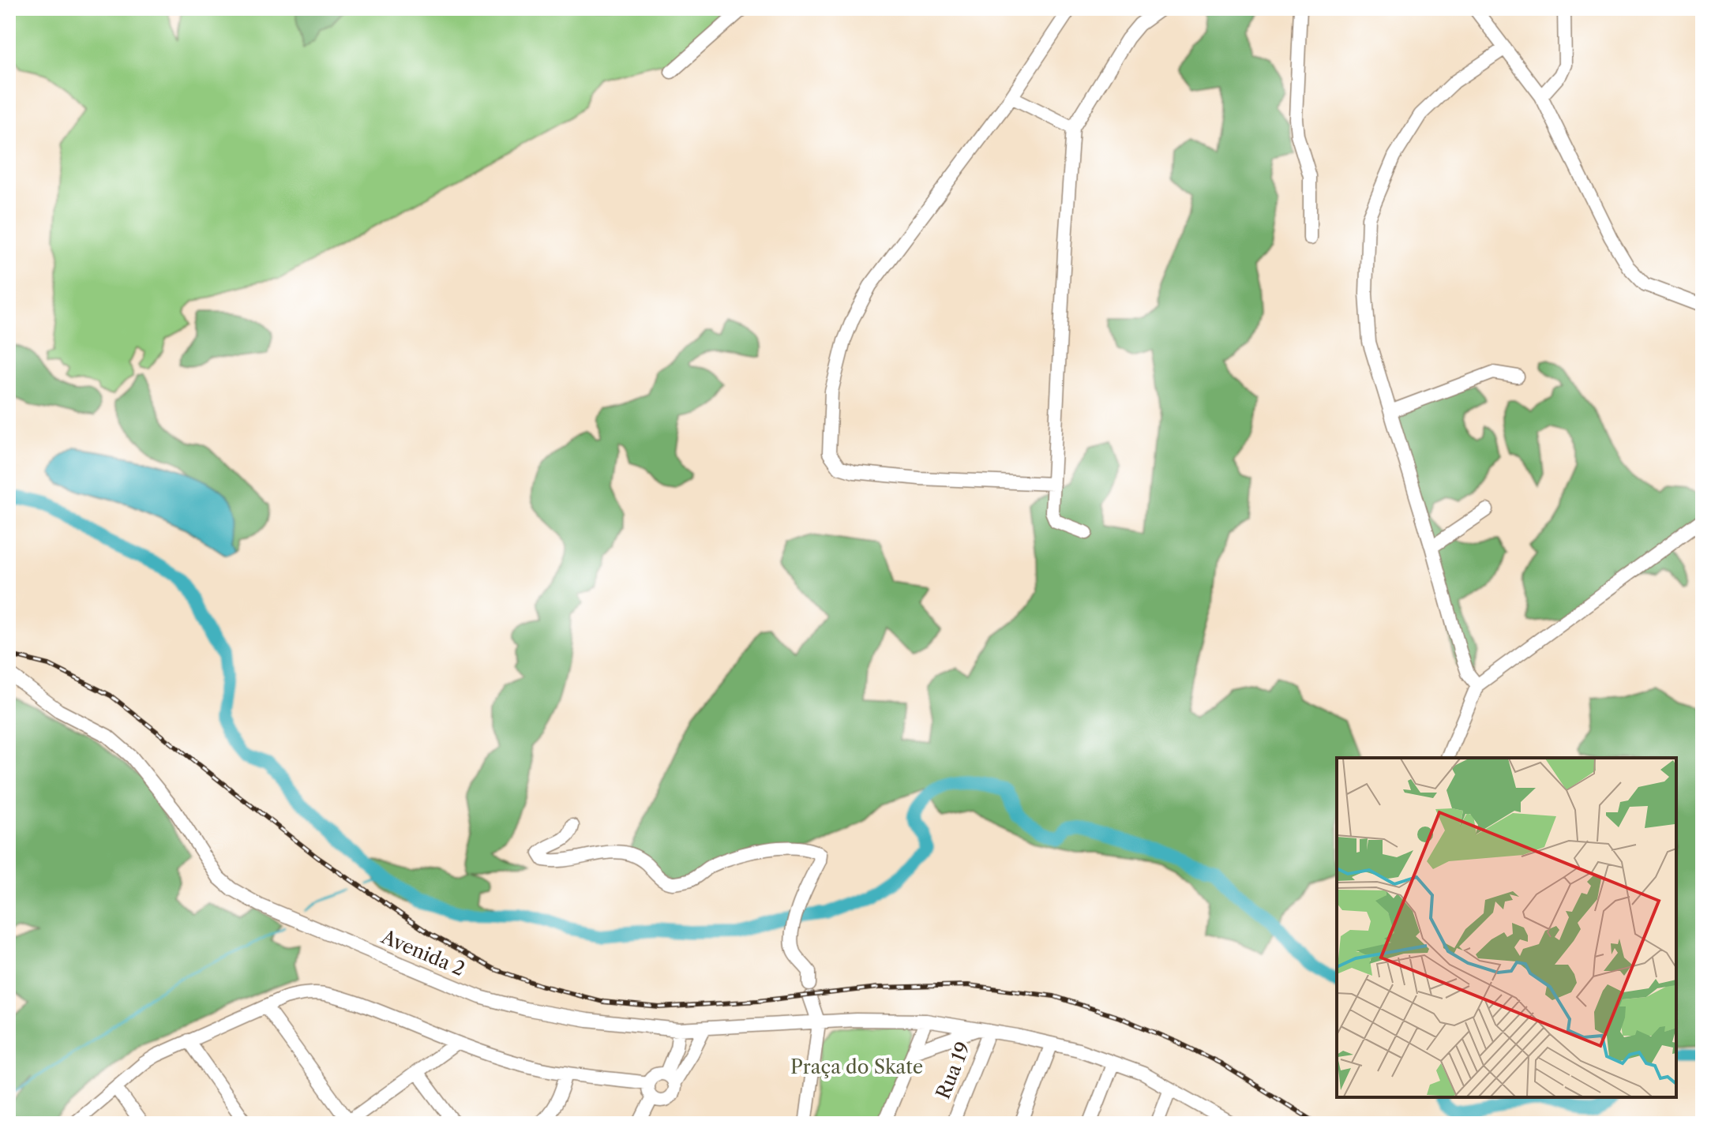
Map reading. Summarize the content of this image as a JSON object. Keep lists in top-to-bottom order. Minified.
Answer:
{"streets":{"street":["Avenida 2","Rua 19"]},"crossings":[["Avenida 2","Rua 19"]],"parks":["Praça do Skate"]}
